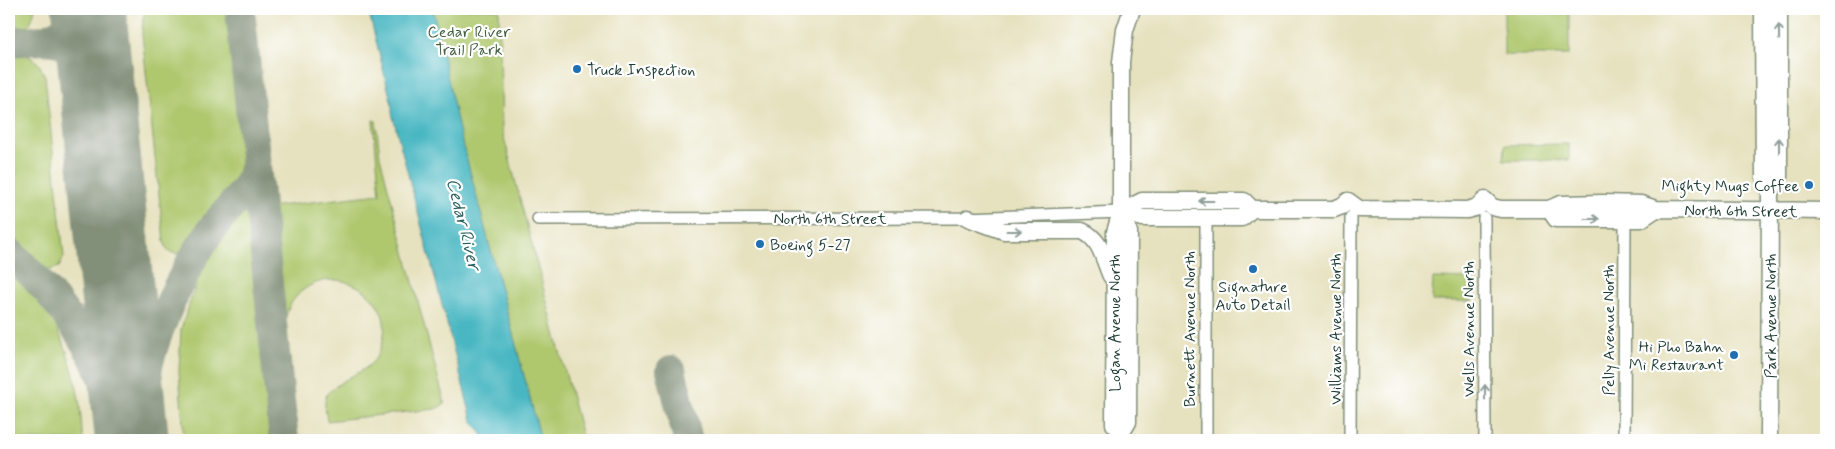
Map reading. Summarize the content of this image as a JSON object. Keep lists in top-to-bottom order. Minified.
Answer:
{"streets":{"street":["North 6th Street","Park Avenue North","Logan Avenue North","Burnett Avenue North","Williams Avenue North","Wells Avenue North","Pelly Avenue North"]},"crossings":[["North 6th Street","Park Avenue North"],["North 6th Street","Logan Avenue North"],["North 6th Street","Burnett Avenue North"],["North 6th Street","Williams Avenue North"],["North 6th Street","Wells Avenue North"],["North 6th Street","Pelly Avenue North"]],"one_way":["Wells Avenue North"],"water":["Cedar River"],"parks":["Cedar River Trail Park"],"places":["Truck Inspection","Mighty Mugs Coffee","Boeing 5-27","Signature Auto Detail","Hi Pho Bahn Mi Restaurant"]}
